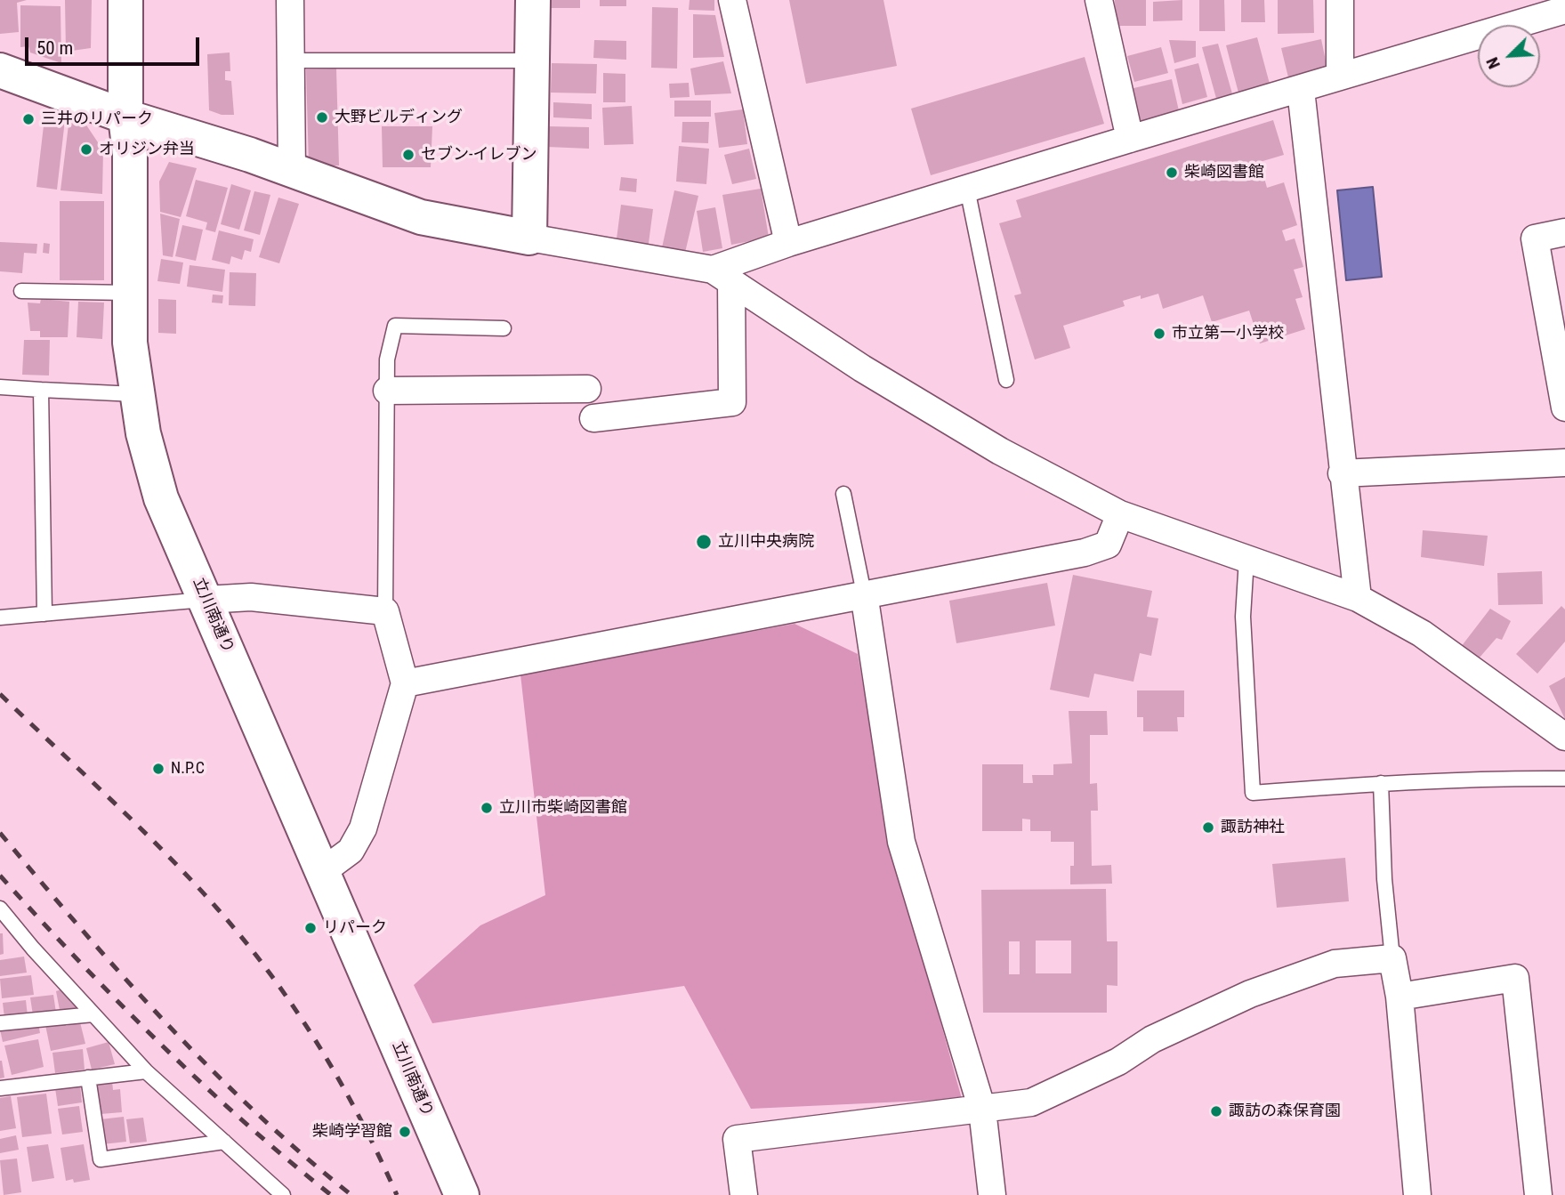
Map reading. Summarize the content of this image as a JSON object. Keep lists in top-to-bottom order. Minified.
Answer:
{"streets":{"street":["立川南通り"]},"places":["大野ビルディング","三井のリパーク","オリジン弁当","セブン-イレブン","柴崎図書館","市立第一小学校","立川中央病院","N.P.C","立川市柴崎図書館","諏訪神社","リパーク","諏訪の森保育園","柴崎学習館"],"scale_bar":"50 m","north":"bottom left"}
